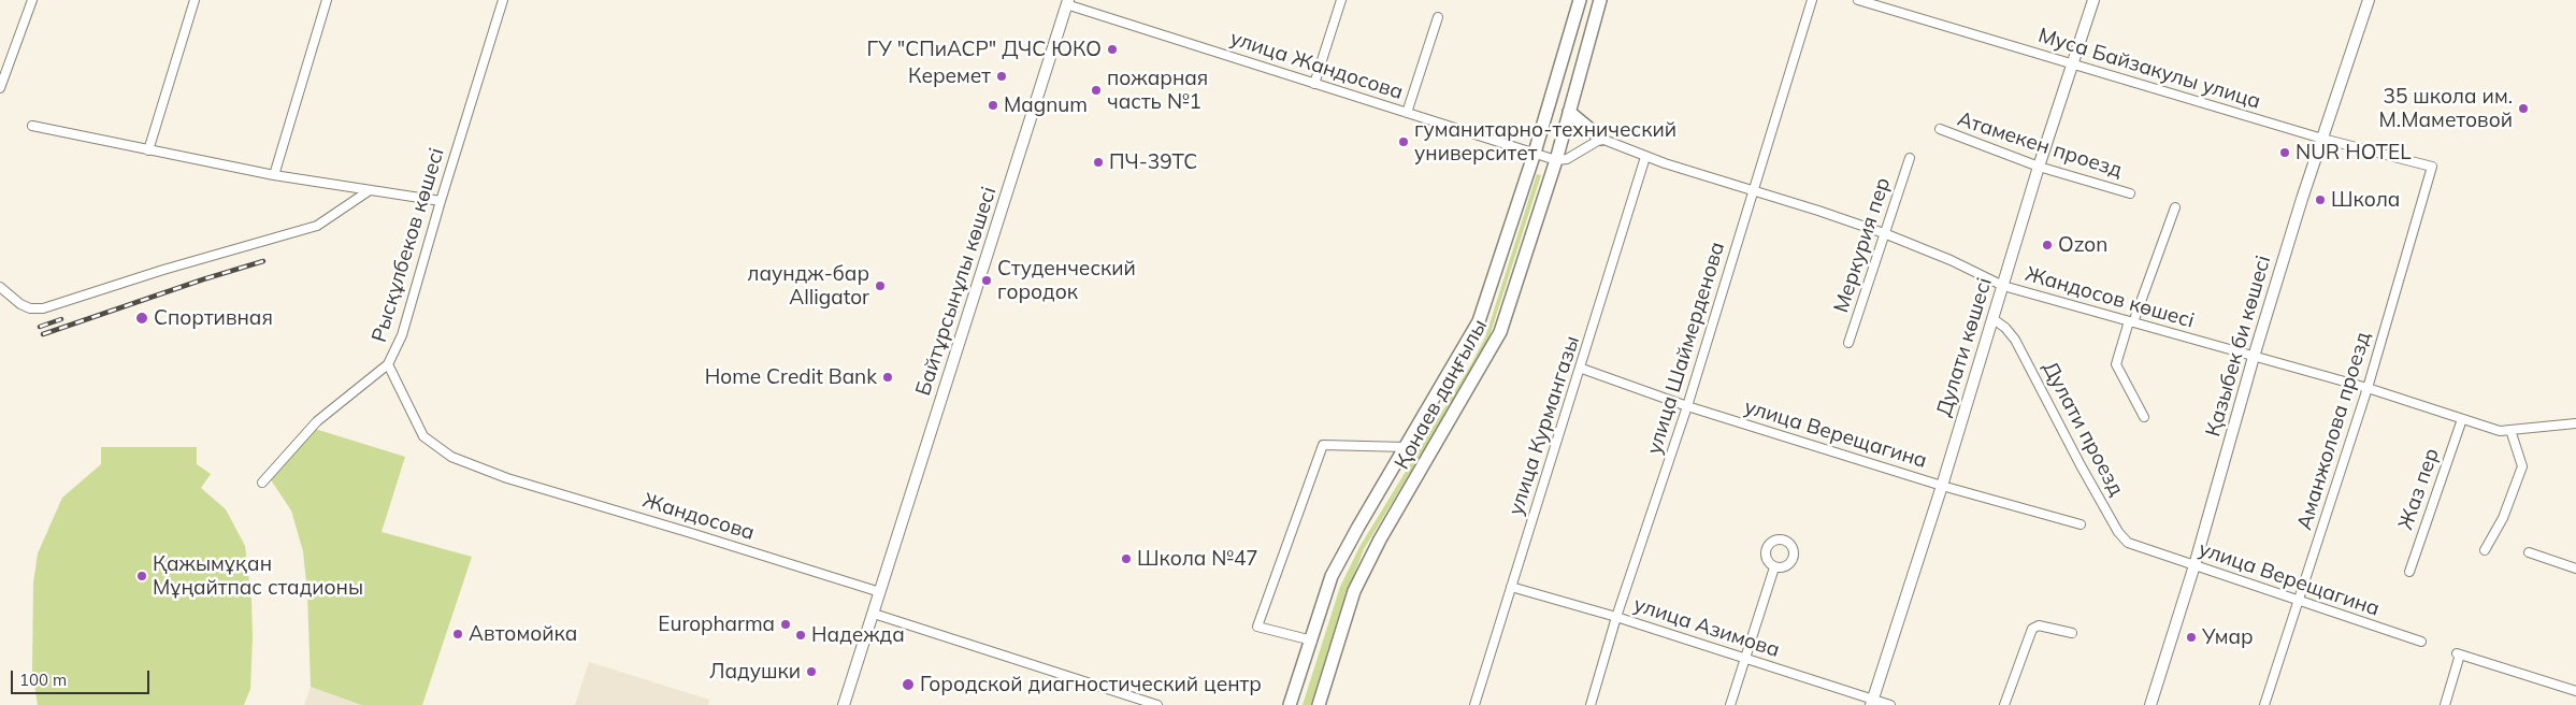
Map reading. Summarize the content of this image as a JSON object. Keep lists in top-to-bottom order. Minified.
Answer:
{"streets":{"main road":["Байтұрсынұлы көшесі","Қазыбек би көшесі","Дулати көшесі","Қонаев даңғылы"],"street":["улица Жандосова","Муса Байзакулы улица","Атамекен проезд","Рысқұлбеков көшесі","Меркурия пер","Жандосов көшесі","улица Шаймерденова","улица Курмангазы","Дулати проезд","Аманжолова проезд","улица Верещагина","Жаз пер","Жандосова","улица Азимова"]},"crossings":[["улица Жандосова","Байтұрсынұлы көшесі"],["улица Жандосова","Қонаев даңғылы"],["Муса Байзакулы улица","Қазыбек би көшесі"],["Муса Байзакулы улица","Дулати көшесі"],["Муса Байзакулы улица","Аманжолова проезд"],["Атамекен проезд","Дулати көшесі"],["Рысқұлбеков көшесі","Жандосова"],["Меркурия пер","Жандосов көшесі"],["Байтұрсынұлы көшесі","Жандосова"],["Жандосов көшесі","Қазыбек би көшесі"],["Жандосов көшесі","Дулати көшесі"],["Жандосов көшесі","улица Шаймерденова"],["Жандосов көшесі","улица Курмангазы"],["Жандосов көшесі","Аманжолова проезд"],["Жандосов көшесі","Жаз пер"],["Қазыбек би көшесі","улица Верещагина"],["Дулати көшесі","Дулати проезд"],["Дулати көшесі","улица Верещагина"],["Дулати көшесі","улица Азимова"],["улица Шаймерденова","улица Верещагина"],["улица Шаймерденова","улица Азимова"],["улица Курмангазы","улица Верещагина"],["улица Курмангазы","улица Азимова"],["Дулати проезд","улица Верещагина"],["Аманжолова проезд","улица Верещагина"]],"places":["ГУ \"СПиАСР\" ДЧС ЮКО","Керемет","пожарная часть №1","Magnum","35 школа им. М.Маметовой","гуманитарно-технический университет","NUR HOTEL","ПЧ-39ТС","Школа","Ozon","Студенческий городок","лаундж-бар Alligator","Спортивная","Home Credit Bank","Школа №47","Қажымұқан Мұңайтпас стадионы","Europharma","Автомойка","Надежда","Умар","Ладушки","Городской диагностический центр"],"scale_bar":"100 m"}
